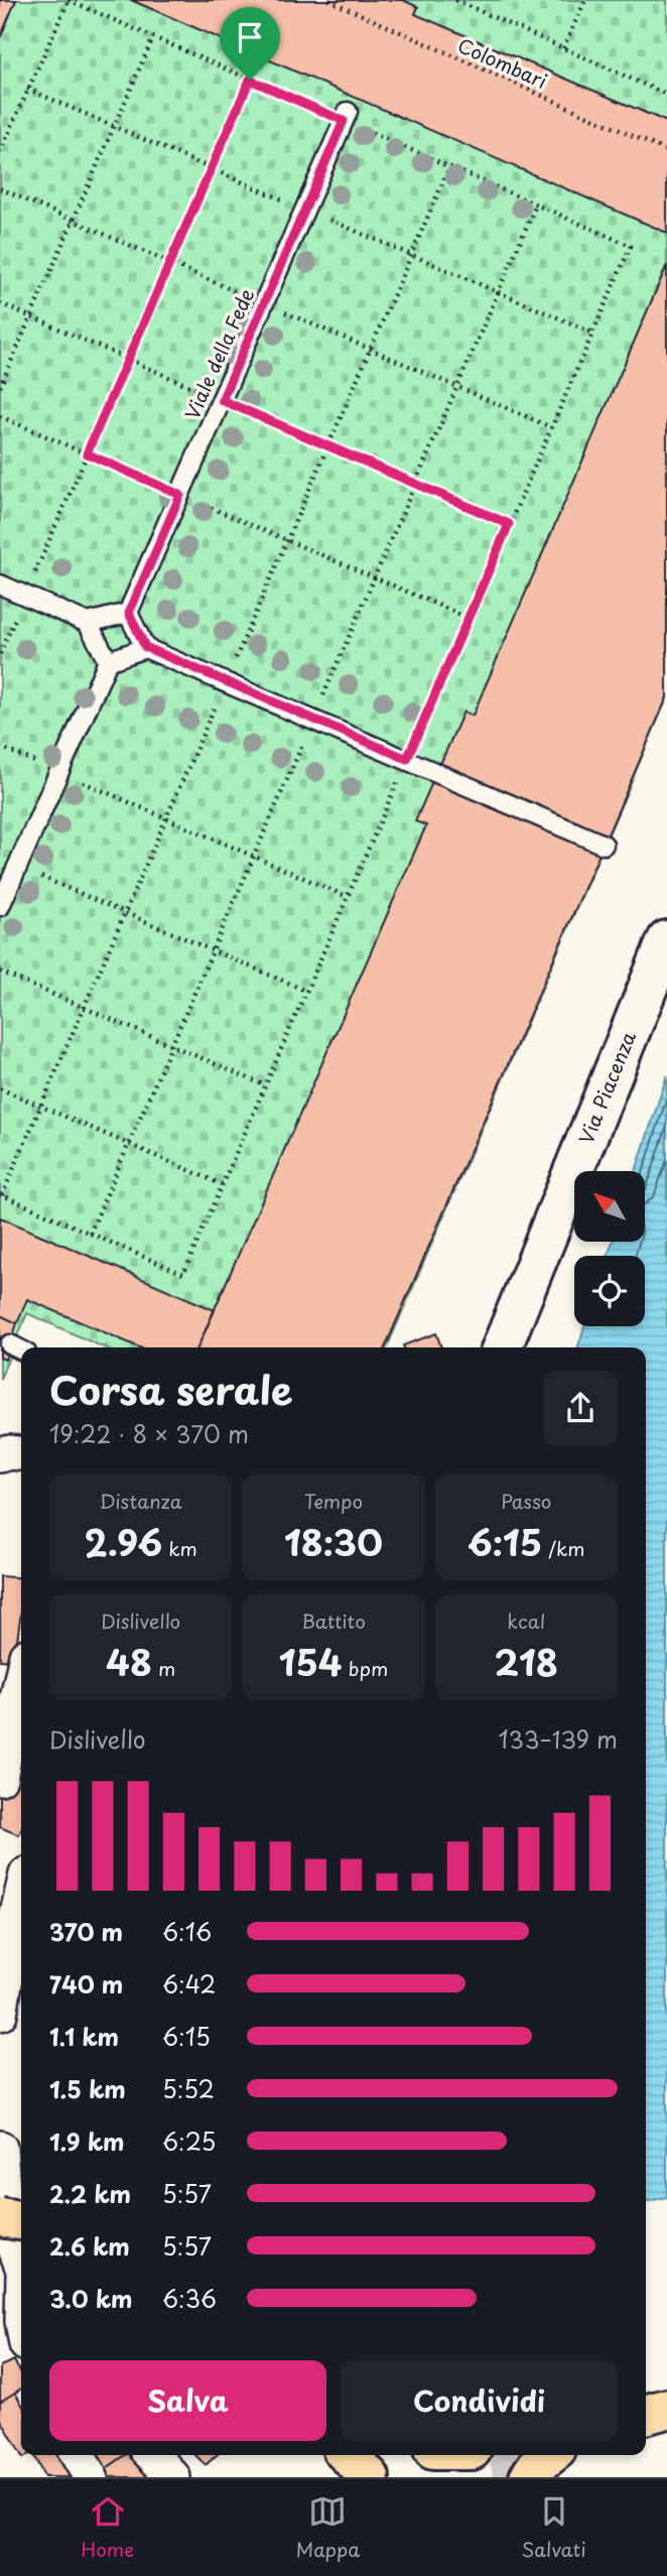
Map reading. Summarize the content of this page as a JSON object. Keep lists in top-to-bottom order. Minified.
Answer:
{"streets":{"main road":["Via Piacenza"],"lane":["Viale della Fede"],"path":["Colombari"]},"north":"top left","page":{"heading":["Corsa serale","19:22 · 8 × 370 m"],"stats":[["Distanza","2.96 km"],["Tempo","18:30"],["Passo","6:15 /km"],["Dislivello","48 m"],["Battito","154 bpm"],["kcal","218"]],"chart":["Dislivello","133–139 m"],"list":[{"name":"370 m","note":"6:16"},{"name":"740 m","note":"6:42"},{"name":"1.1 km","note":"6:15"},{"name":"1.5 km","note":"5:52"},{"name":"1.9 km","note":"6:25"},{"name":"2.2 km","note":"5:57"},{"name":"2.6 km","note":"5:57"},{"name":"3.0 km","note":"6:36"}],"buttons":["Salva","Condividi"],"tabs":["Home","Mappa","Salvati"]}}
